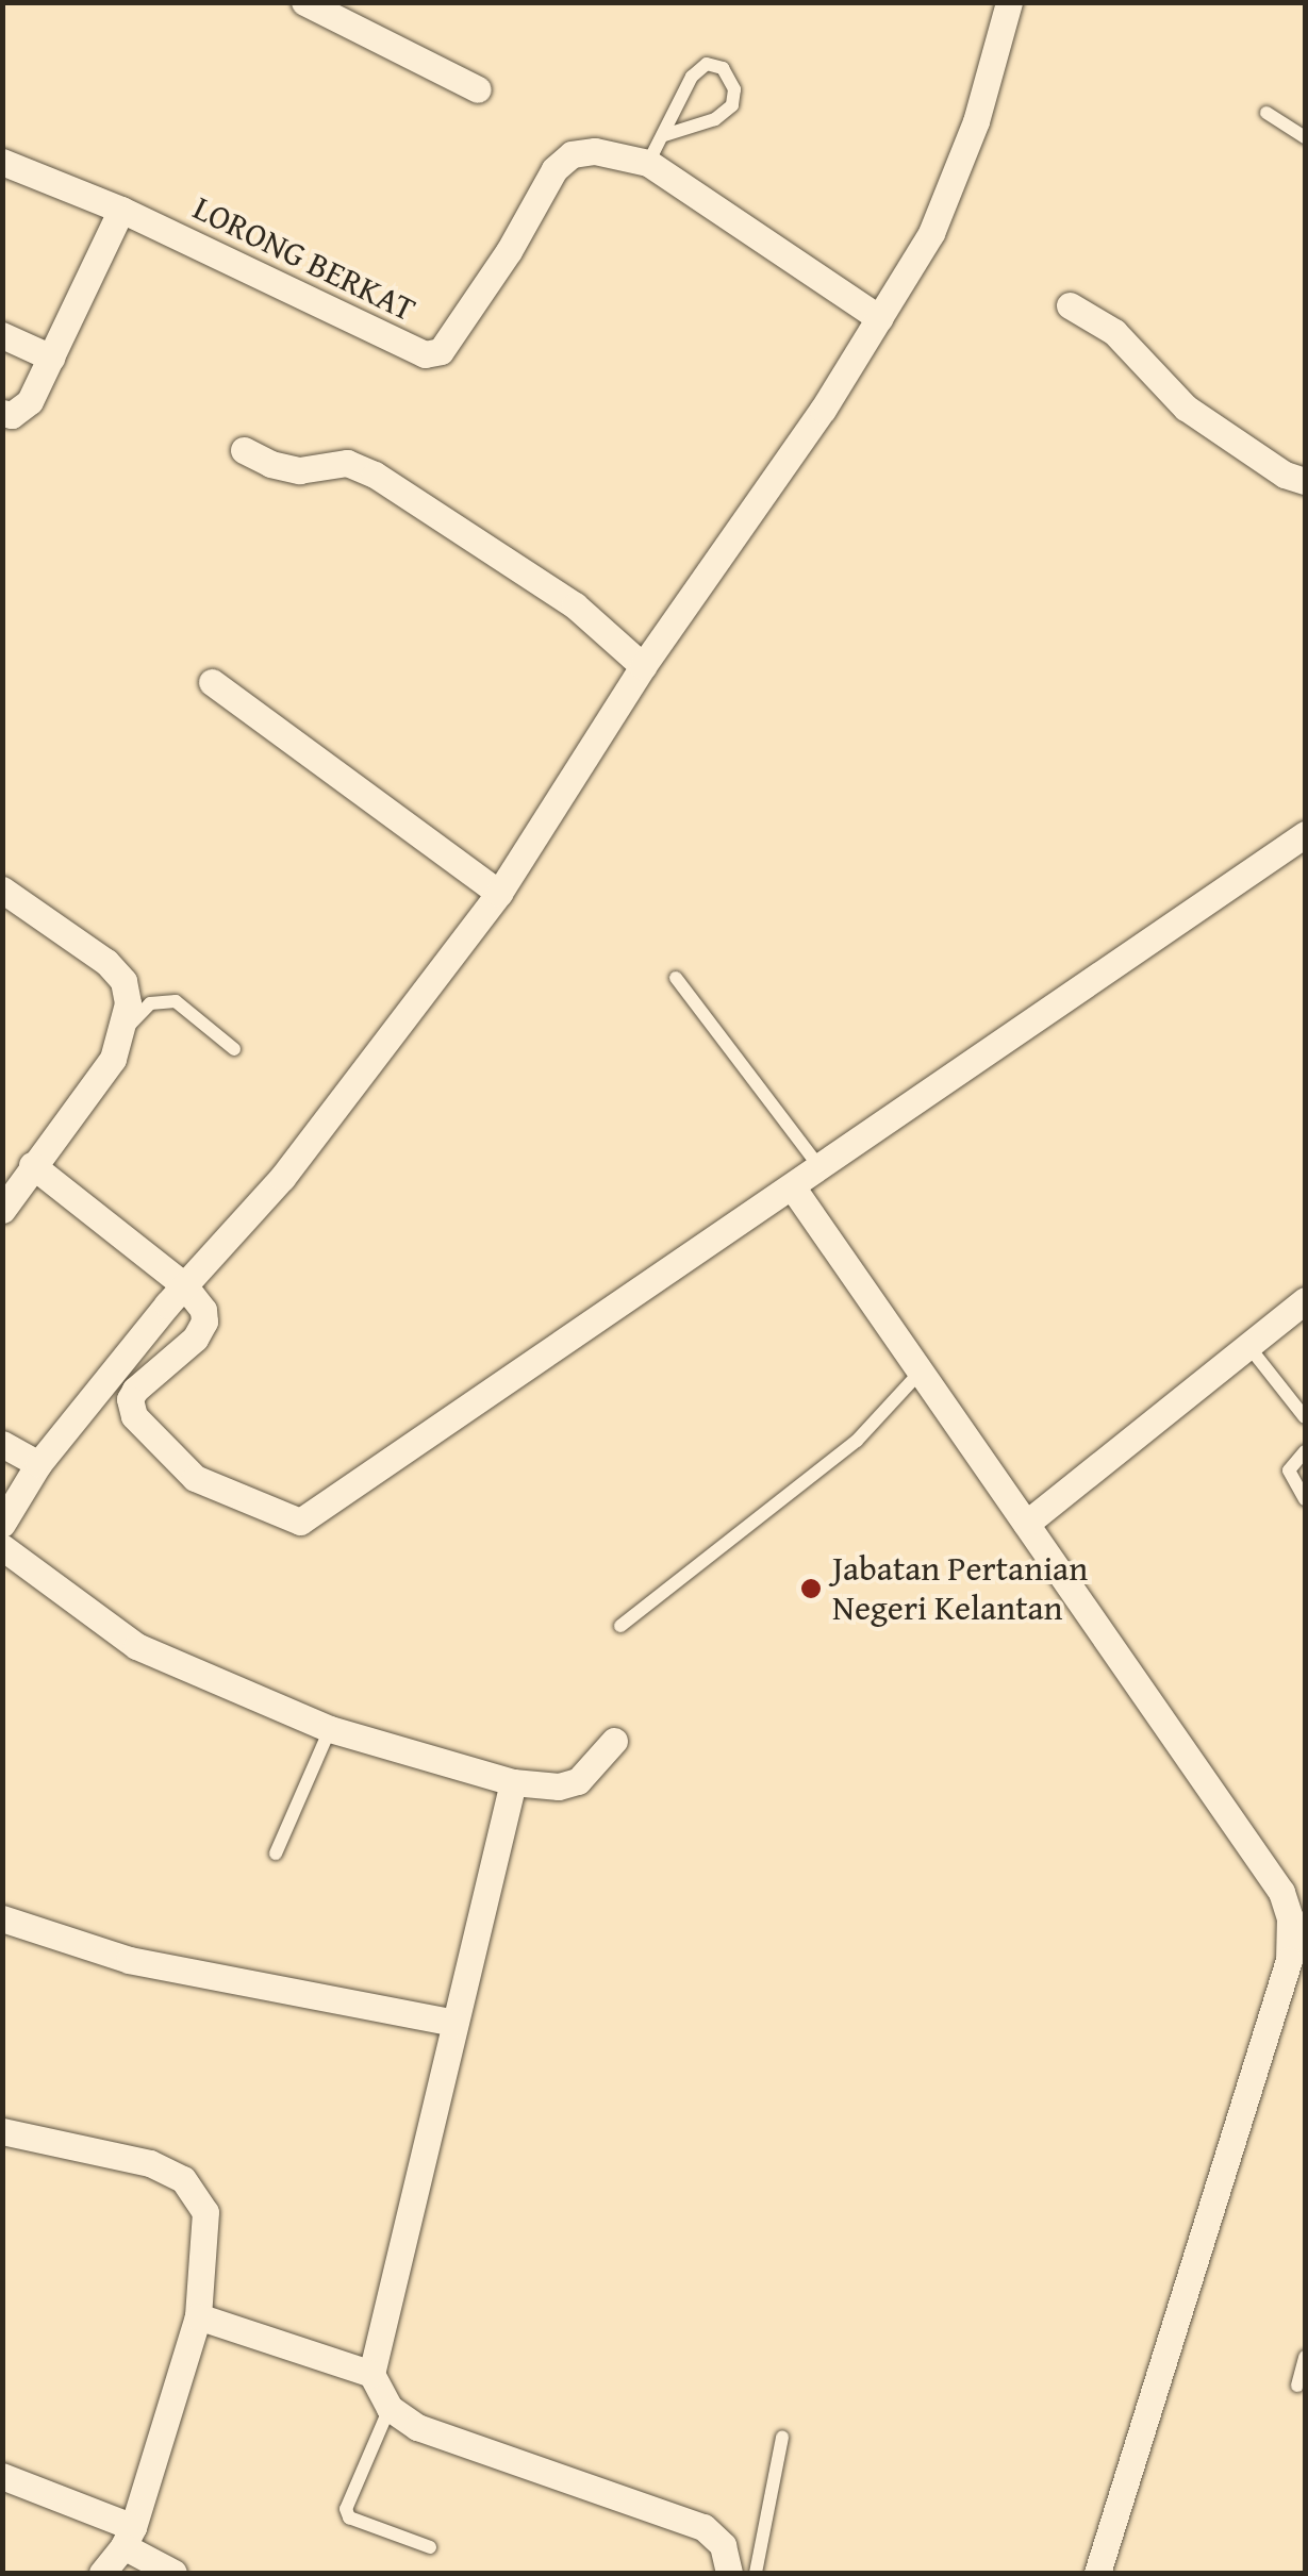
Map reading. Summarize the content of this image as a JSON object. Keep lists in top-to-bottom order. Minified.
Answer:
{"streets":{"street":["LORONG BERKAT"]},"places":["Jabatan Pertanian Negeri Kelantan"]}
